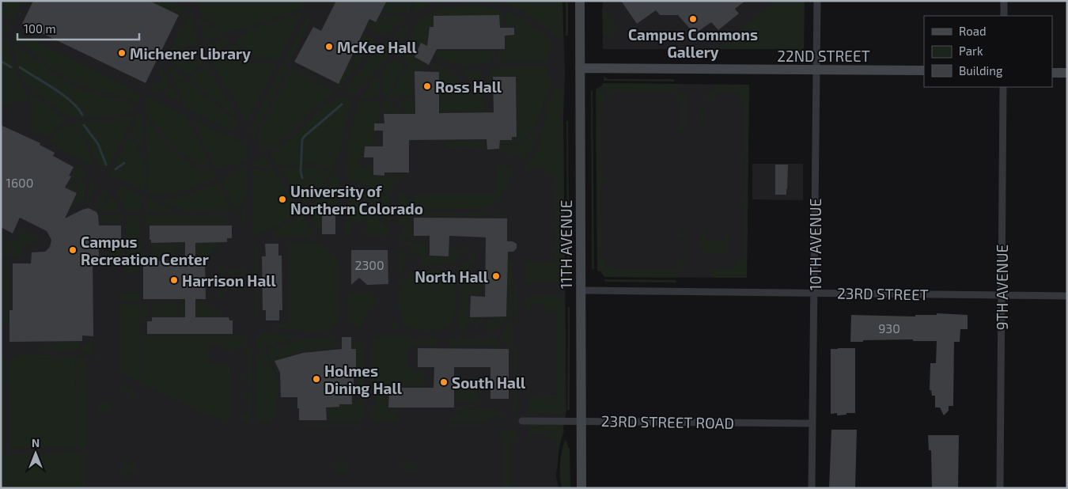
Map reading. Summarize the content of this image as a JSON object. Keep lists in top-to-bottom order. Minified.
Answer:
{"streets":{"main road":["22ND STREET","11TH AVENUE"],"street":["10TH AVENUE","9TH AVENUE","23RD STREET","23RD STREET ROAD"]},"crossings":[["22ND STREET","11TH AVENUE"],["22ND STREET","10TH AVENUE"],["11TH AVENUE","23RD STREET"],["11TH AVENUE","23RD STREET ROAD"],["10TH AVENUE","23RD STREET"],["10TH AVENUE","23RD STREET ROAD"],["9TH AVENUE","23RD STREET"]],"places":["Campus Commons Gallery","McKee Hall","Michener Library","Ross Hall","University of Northern Colorado","Campus Recreation Center","North Hall","Harrison Hall","Holmes Dining Hall","South Hall"],"house_numbers":["1600","2300","930"],"legend":["Road","Park","Building"],"scale_bar":"100 m","north":"top"}
